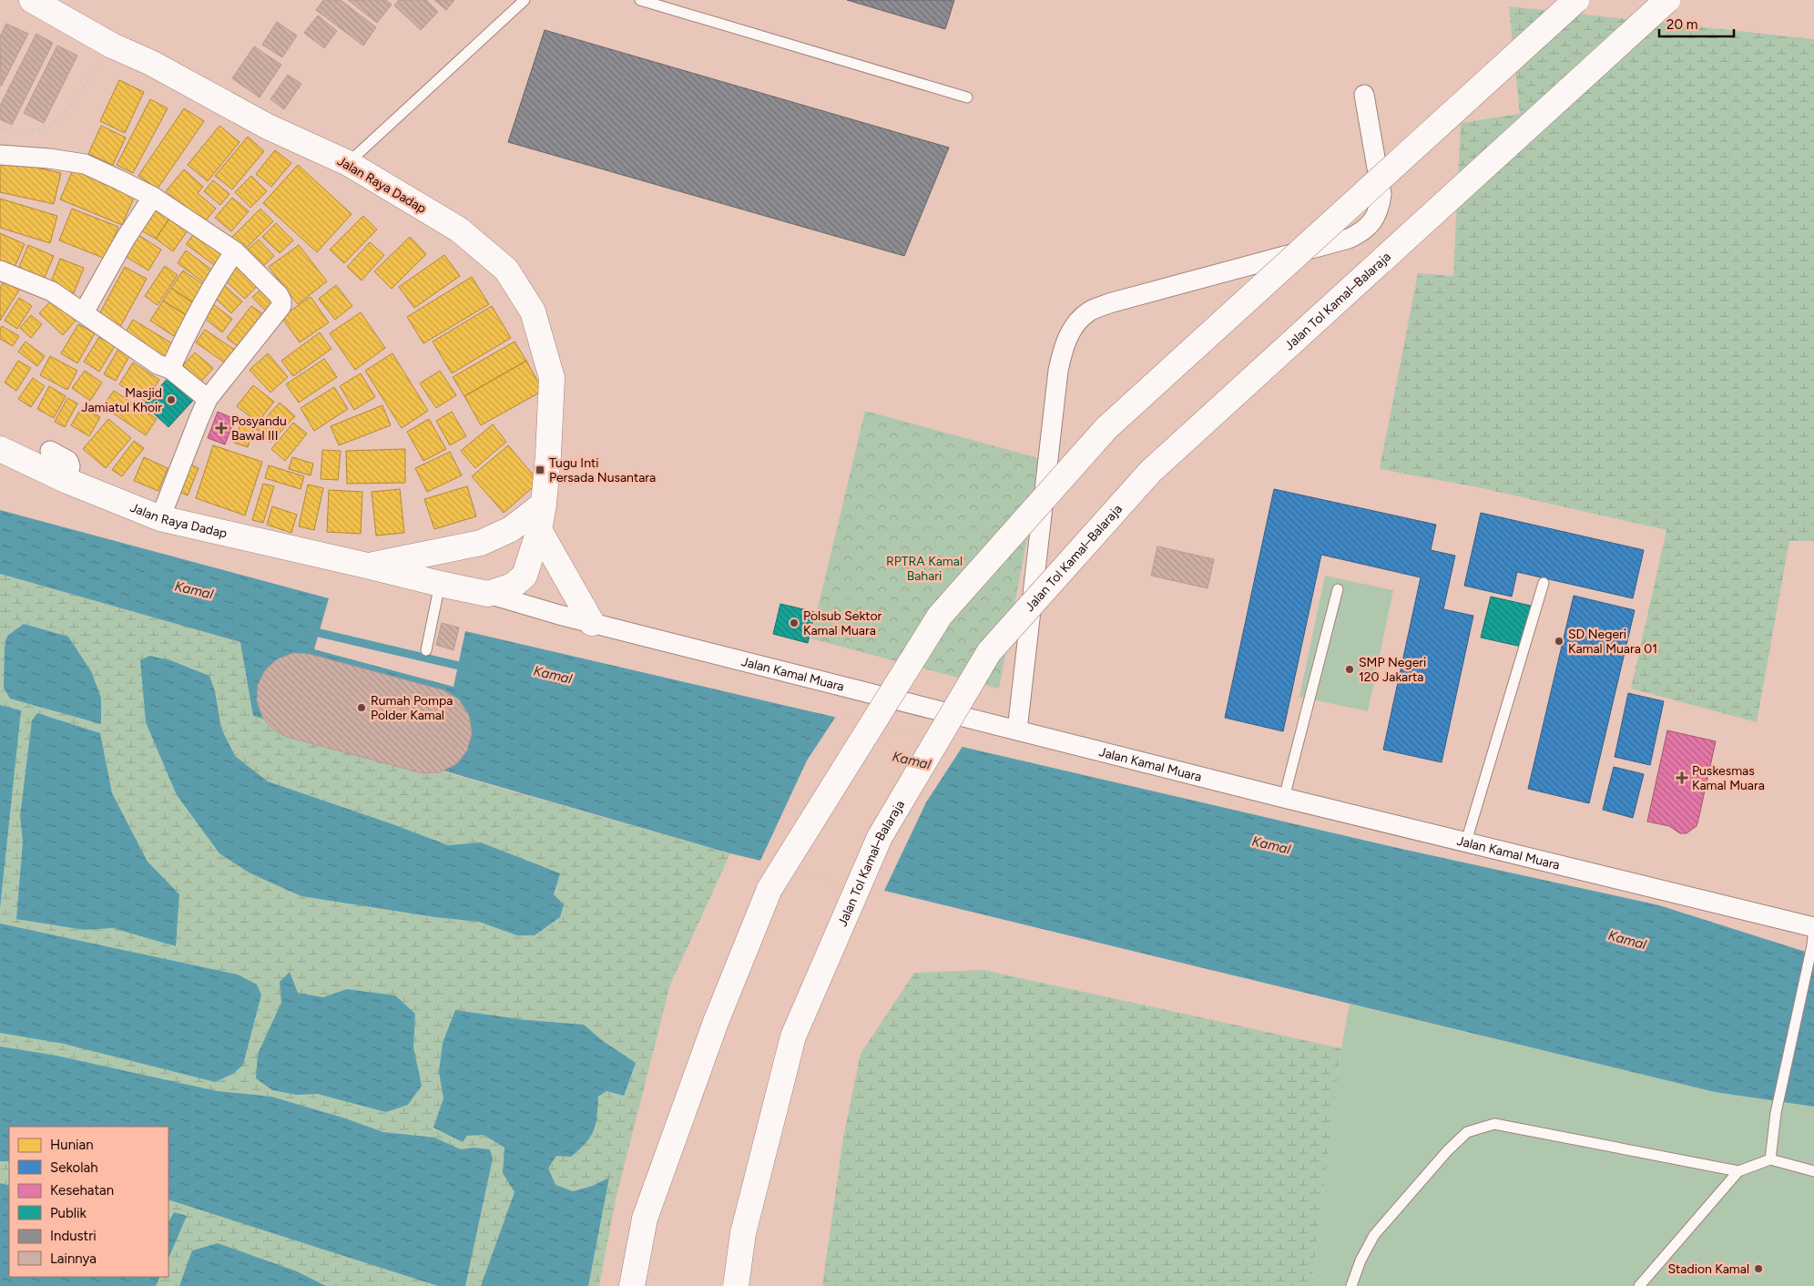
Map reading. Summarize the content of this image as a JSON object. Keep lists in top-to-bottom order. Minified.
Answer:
{"streets":{"main road":["Jalan Raya Dadap","Jalan Tol Kamal–Balaraja"],"street":["Jalan Kamal Muara"]},"crossings":[["Jalan Raya Dadap","Jalan Kamal Muara"]],"water":["Kamal"],"parks":["RPTRA Kamal Bahari"],"places":{"other":["Masjid Jamiatul Khoir","Polsub Sektor Kamal Muara","SD Negeri Kamal Muara 01","SMP Negeri 120 Jakarta","Rumah Pompa Polder Kamal","Stadion Kamal"],"health":["Posyandu Bawal III","Puskesmas Kamal Muara"],"transit":["Tugu Inti Persada Nusantara"]},"legend":["Hunian","Sekolah","Kesehatan","Publik","Industri","Lainnya"],"scale_bar":"20 m"}
